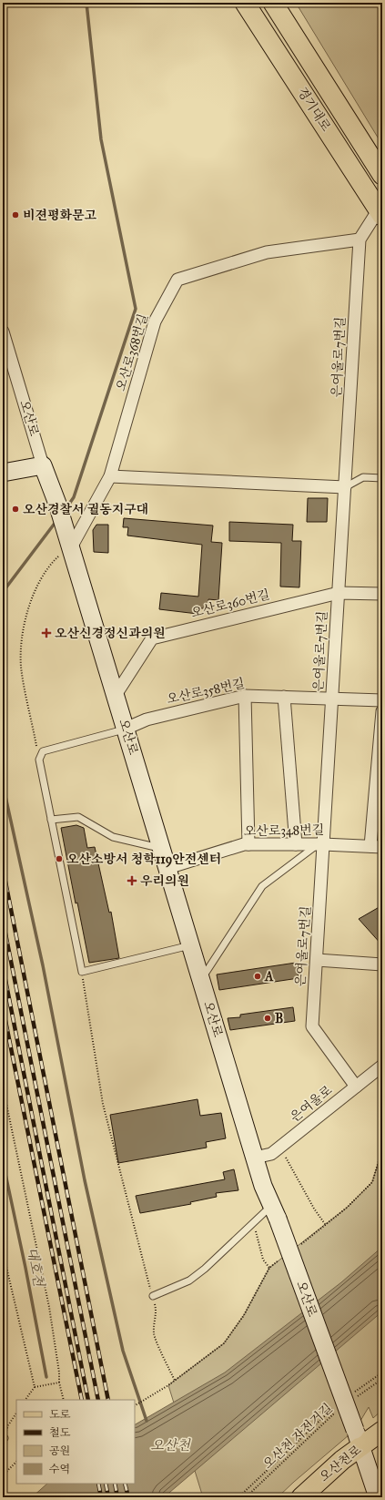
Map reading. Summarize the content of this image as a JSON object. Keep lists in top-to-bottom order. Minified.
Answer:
{"streets":{"main road":["경기대로","오산천로"],"street":["오산로368번길","은여울로7번길","오산로","오산로360번길","오산로358번길","오산로348번길","은여울로"],"path":["오산천 자전거길"]},"crossings":[["경기대로","은여울로7번길"],["오산로368번길","은여울로7번길"],["오산로368번길","오산로"],["은여울로7번길","오산로360번길"],["은여울로7번길","오산로358번길"],["은여울로7번길","오산로348번길"],["은여울로7번길","은여울로"],["오산로","오산로360번길"],["오산로","오산로358번길"],["오산로","오산로348번길"],["오산로","은여울로"],["오산로","오산천로"]],"water":["대호천","오산천"],"places":{"other":["비젼평화문고","오산경찰서 궐동지구대","오산소방서 청학119안전센터","A","B"],"health":["오산신경정신과의원","우리의원"]},"legend":["도로","철도","공원","수역"]}
